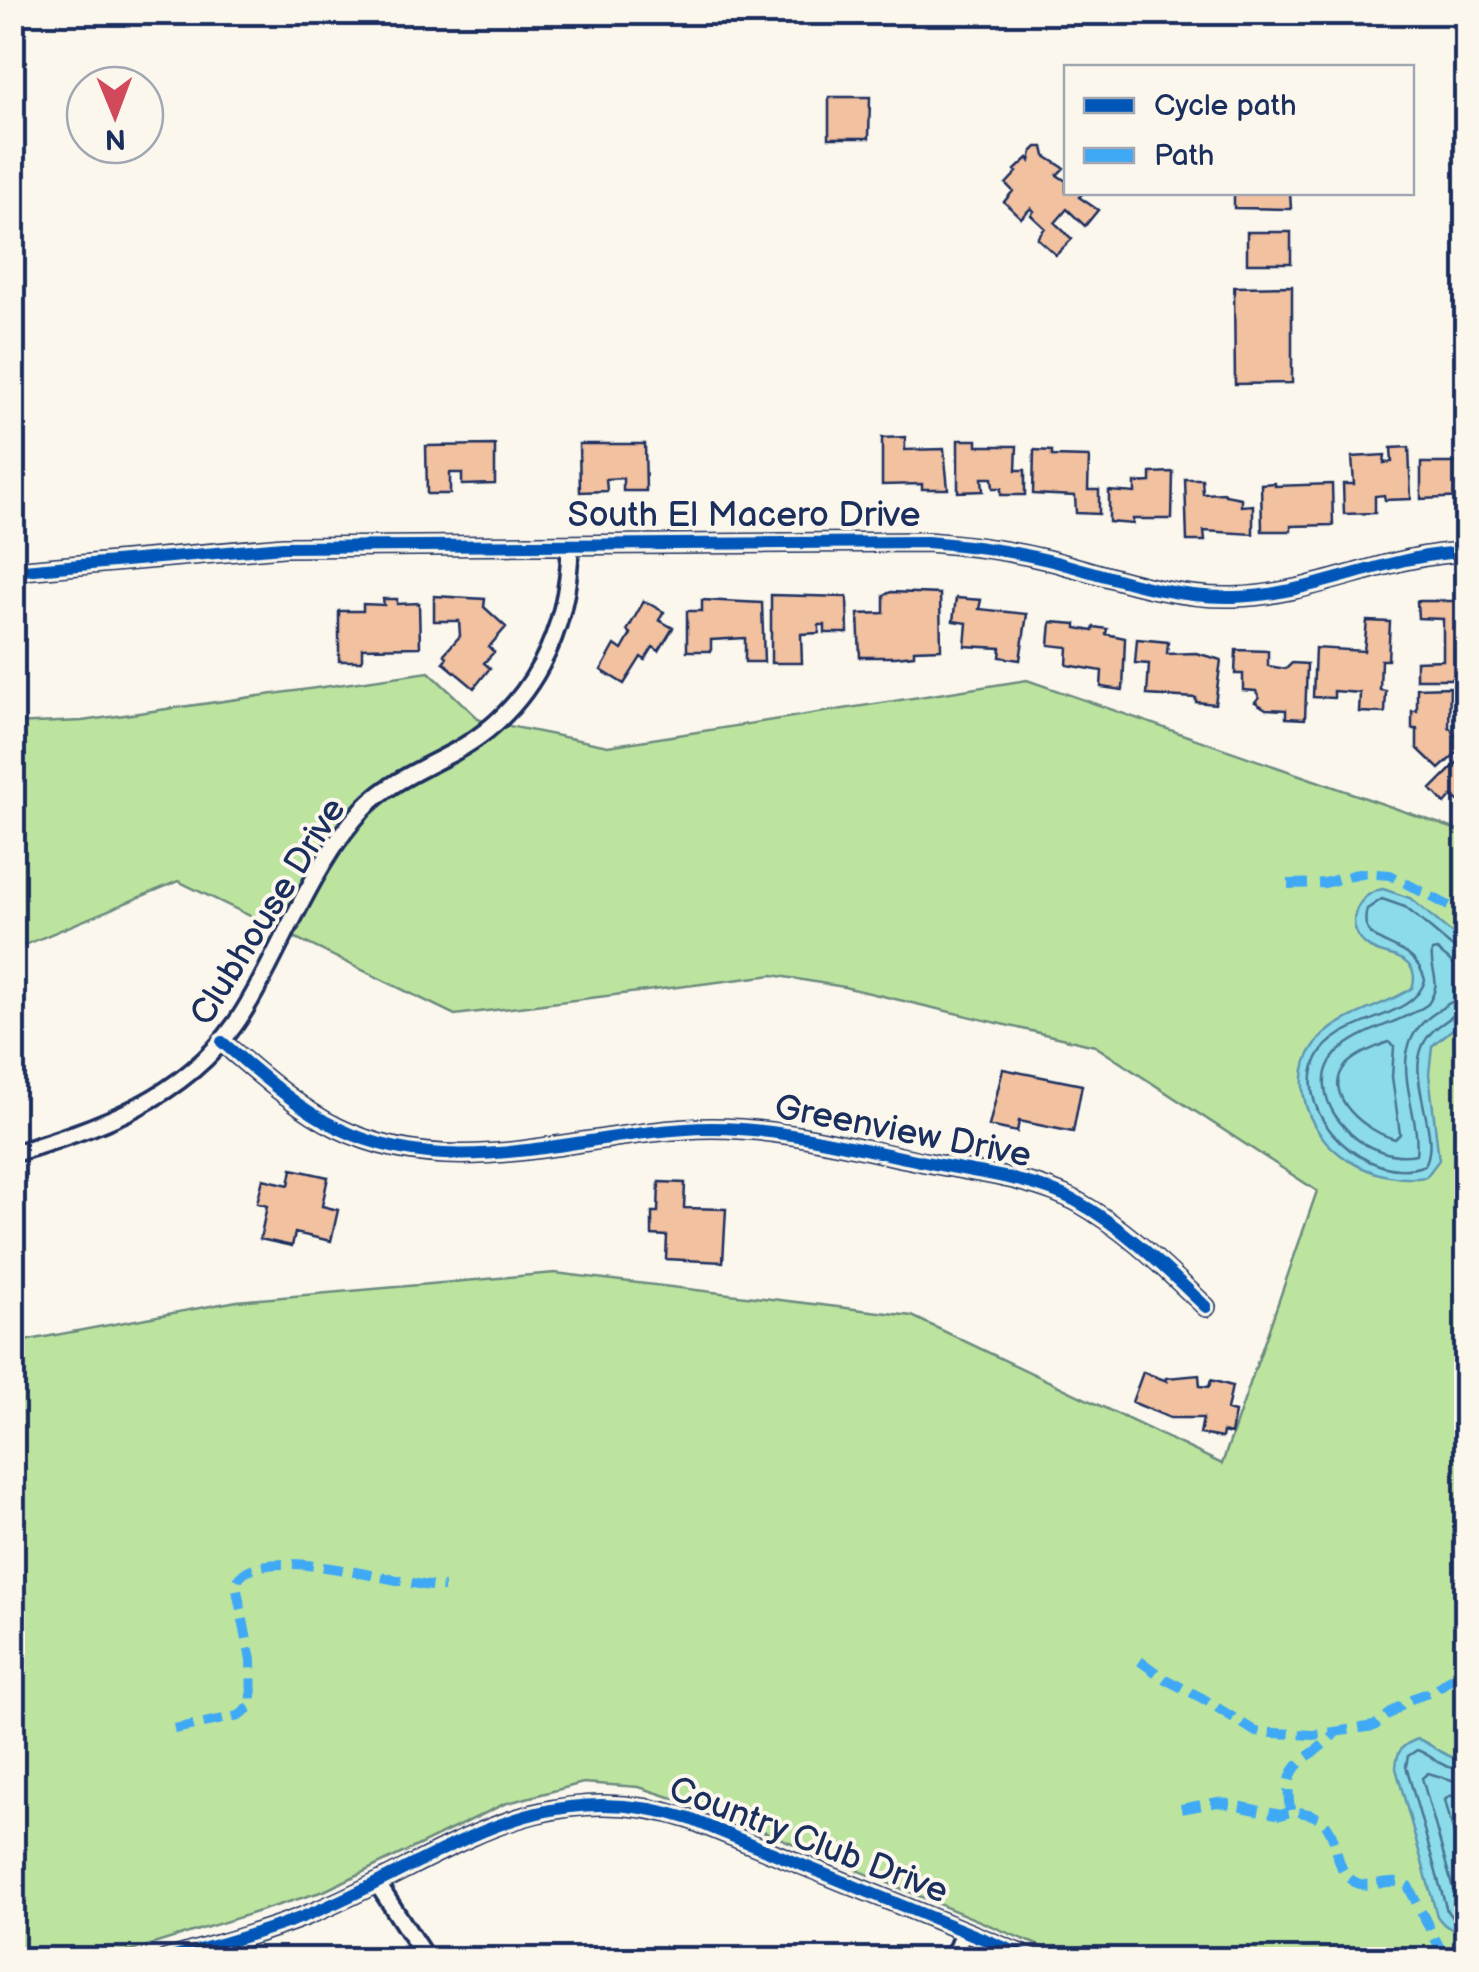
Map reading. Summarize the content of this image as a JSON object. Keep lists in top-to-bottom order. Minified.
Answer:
{"streets":{"street":["South El Macero Drive","Clubhouse Drive","Greenview Drive","Country Club Drive"]},"crossings":[["South El Macero Drive","Clubhouse Drive"],["Clubhouse Drive","Greenview Drive"]],"legend":["Cycle path","Path"],"north":"bottom"}
